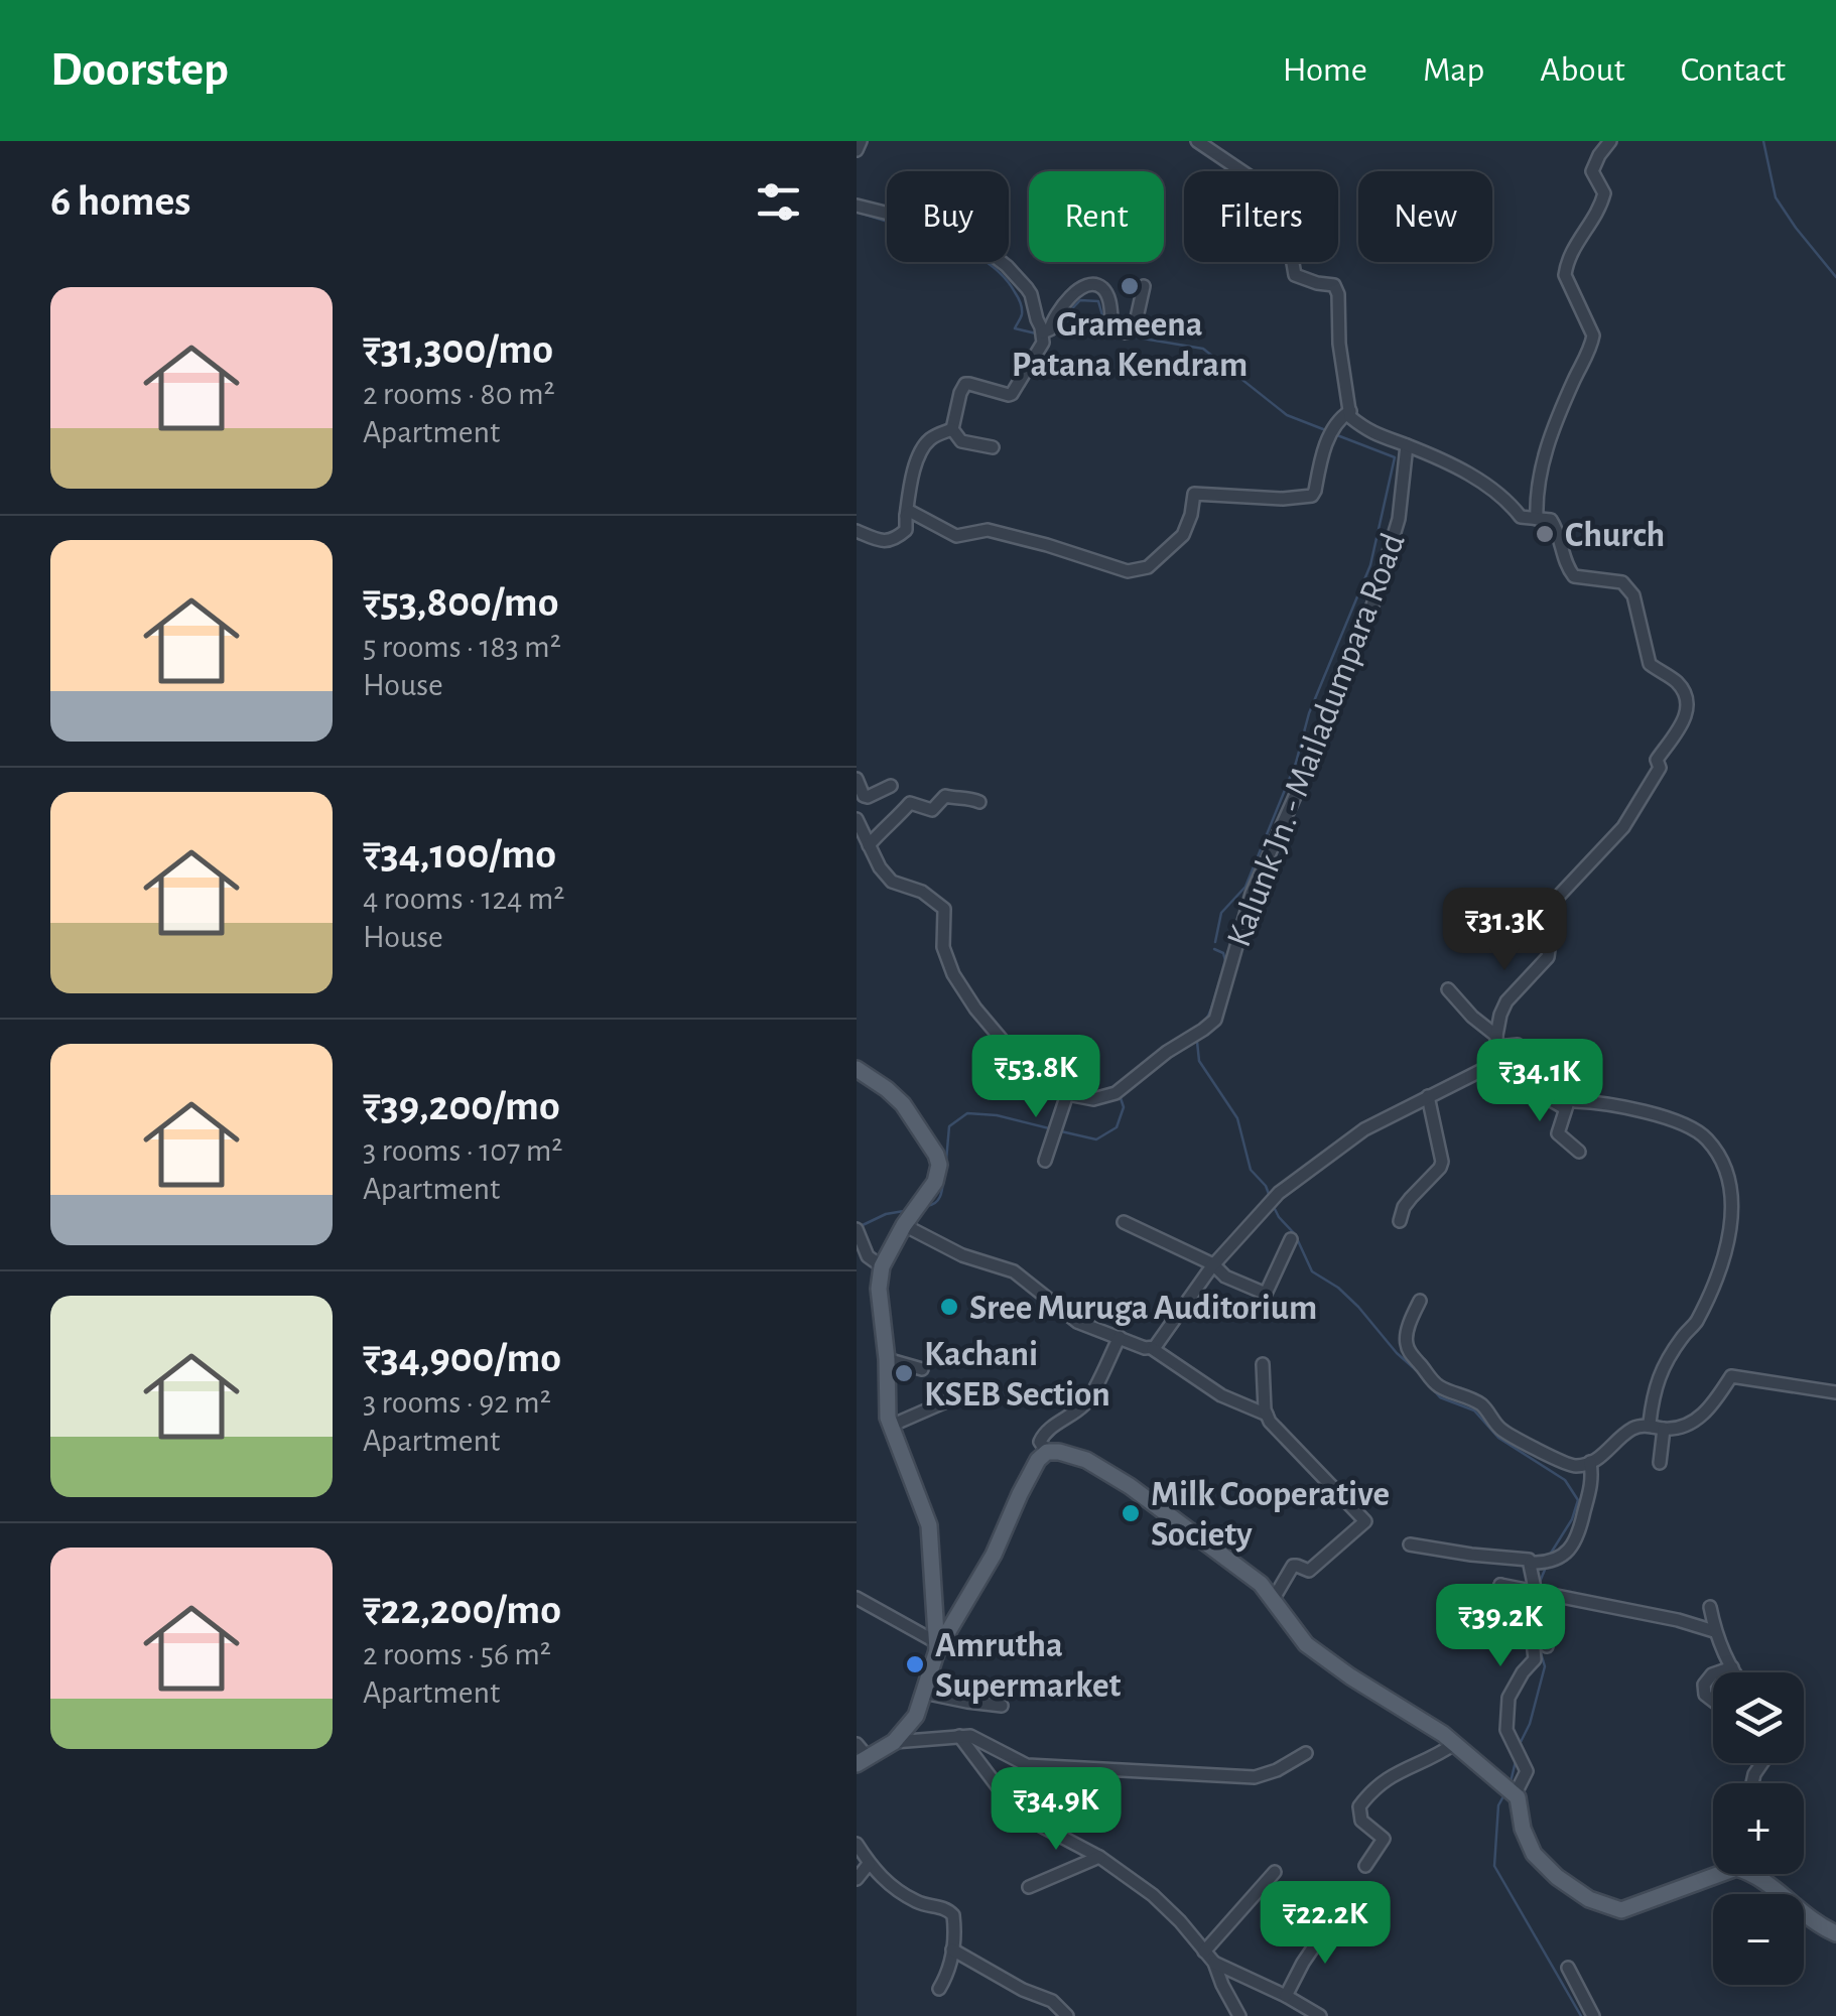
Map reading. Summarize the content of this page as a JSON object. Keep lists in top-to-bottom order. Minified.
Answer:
{"streets":{"street":["Kalunk Jn. - Mailadumpara Road"]},"places":["Grameena Patana Kendram","Church","Sree Muruga Auditorium","Kachani KSEB Section","Milk Cooperative Society","Amrutha Supermarket"],"page":{"header":"Doorstep","nav":["Home","Map","About","Contact"],"heading":"6 homes","chip":["Buy","Rent","Filters","New"],"list":[{"name":"₹31,300/mo","note":"2 rooms · 80 m² · Apartment"},{"name":"₹53,800/mo","note":"5 rooms · 183 m² · House"},{"name":"₹34,100/mo","note":"4 rooms · 124 m² · House"},{"name":"₹39,200/mo","note":"3 rooms · 107 m² · Apartment"},{"name":"₹34,900/mo","note":"3 rooms · 92 m² · Apartment"},{"name":"₹22,200/mo","note":"2 rooms · 56 m² · Apartment"}],"price":["₹31.3K","₹53.8K","₹34.1K","₹39.2K","₹34.9K","₹22.2K"],"map_buttons":["+","−"]}}
